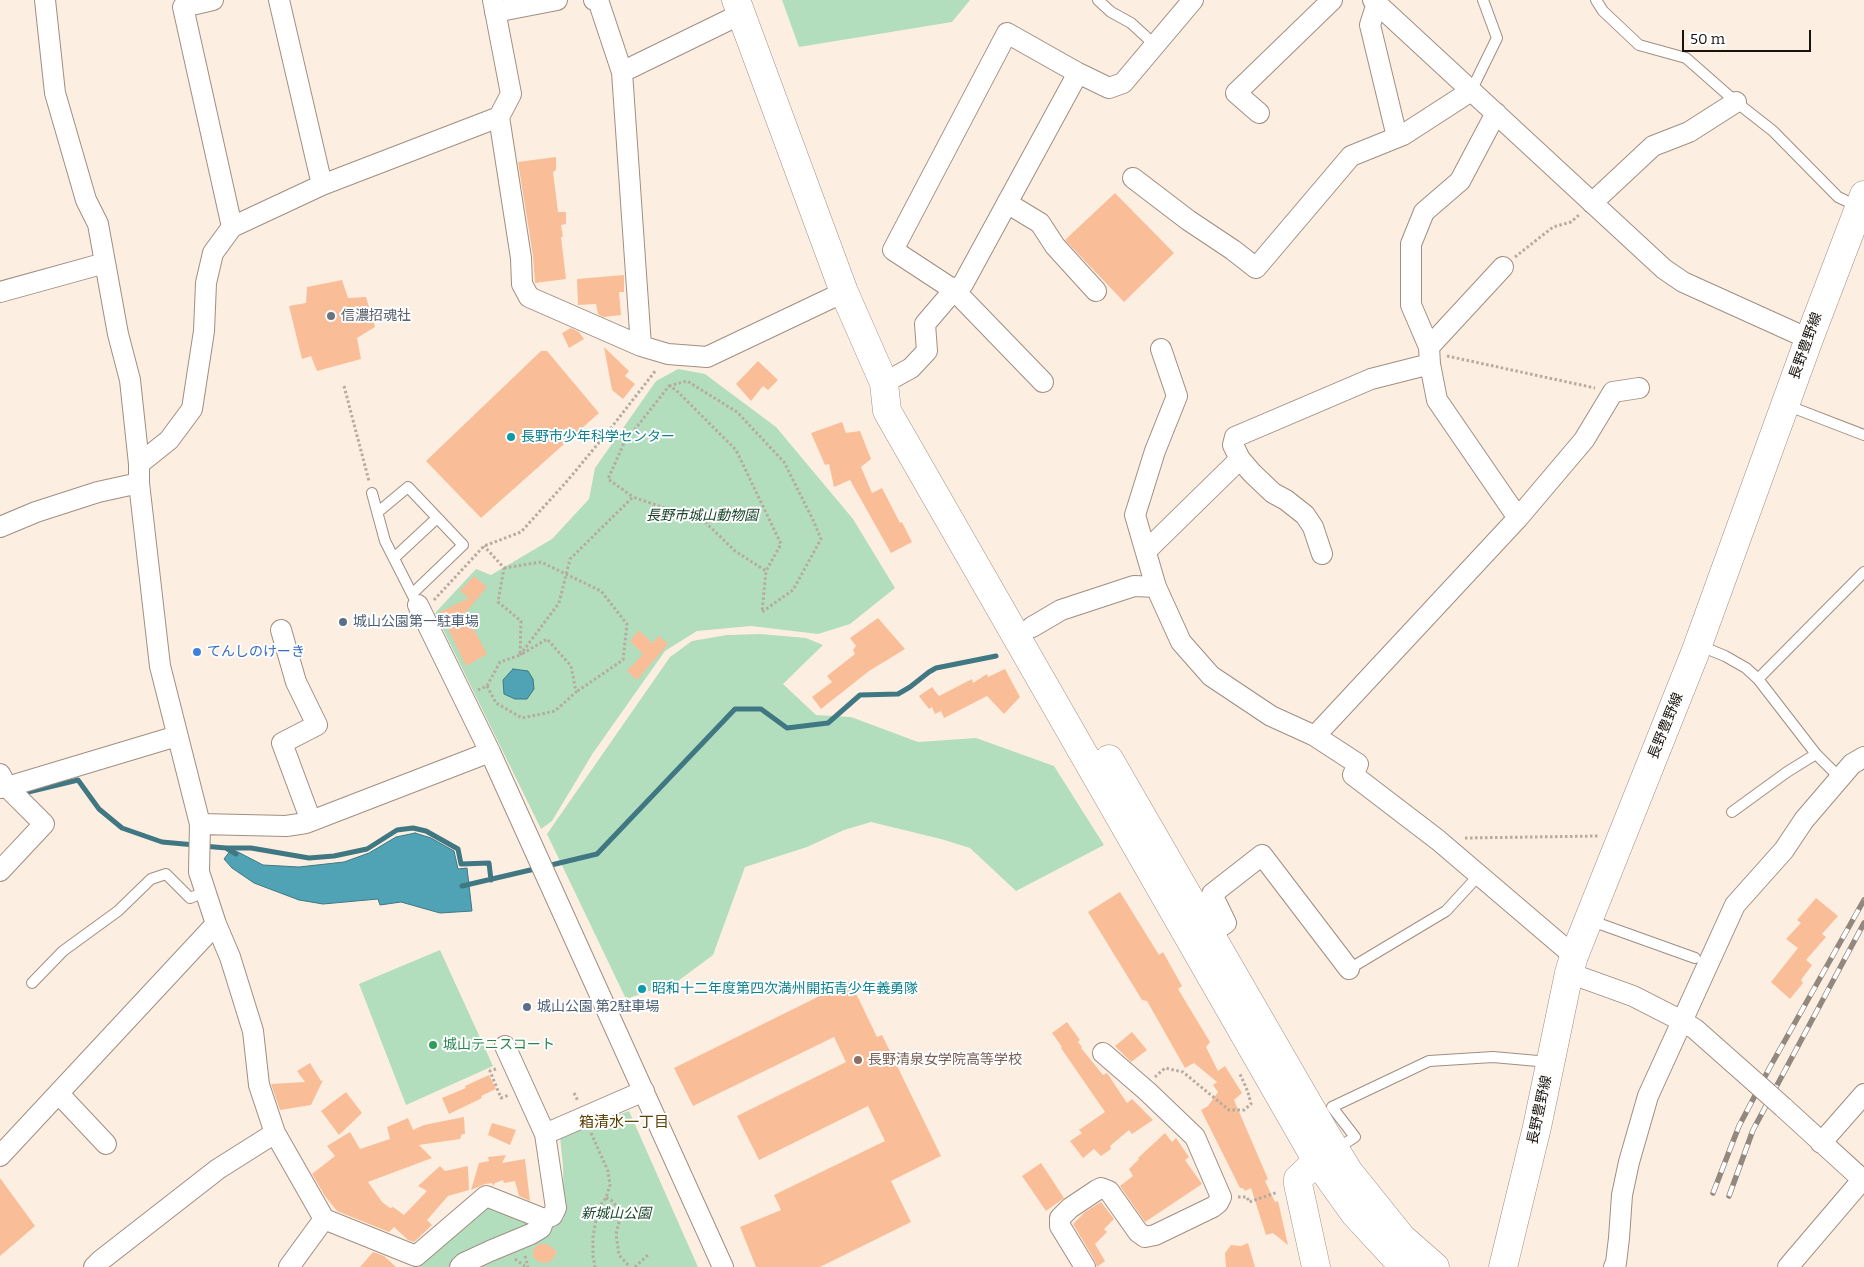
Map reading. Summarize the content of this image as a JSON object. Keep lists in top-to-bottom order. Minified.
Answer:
{"streets":{"street":["長野豊野線"]},"districts":["箱清水一丁目"],"parks":["長野市城山動物園","新城山公園"],"places":["信濃招魂社","長野市少年科学センター","城山公園第一駐車場","てんしのけーき","昭和十二年度第四次満州開拓青少年義勇隊","城山公園 第2駐車場","城山テニスコート","長野清泉女学院高等学校"],"scale_bar":"50 m"}
